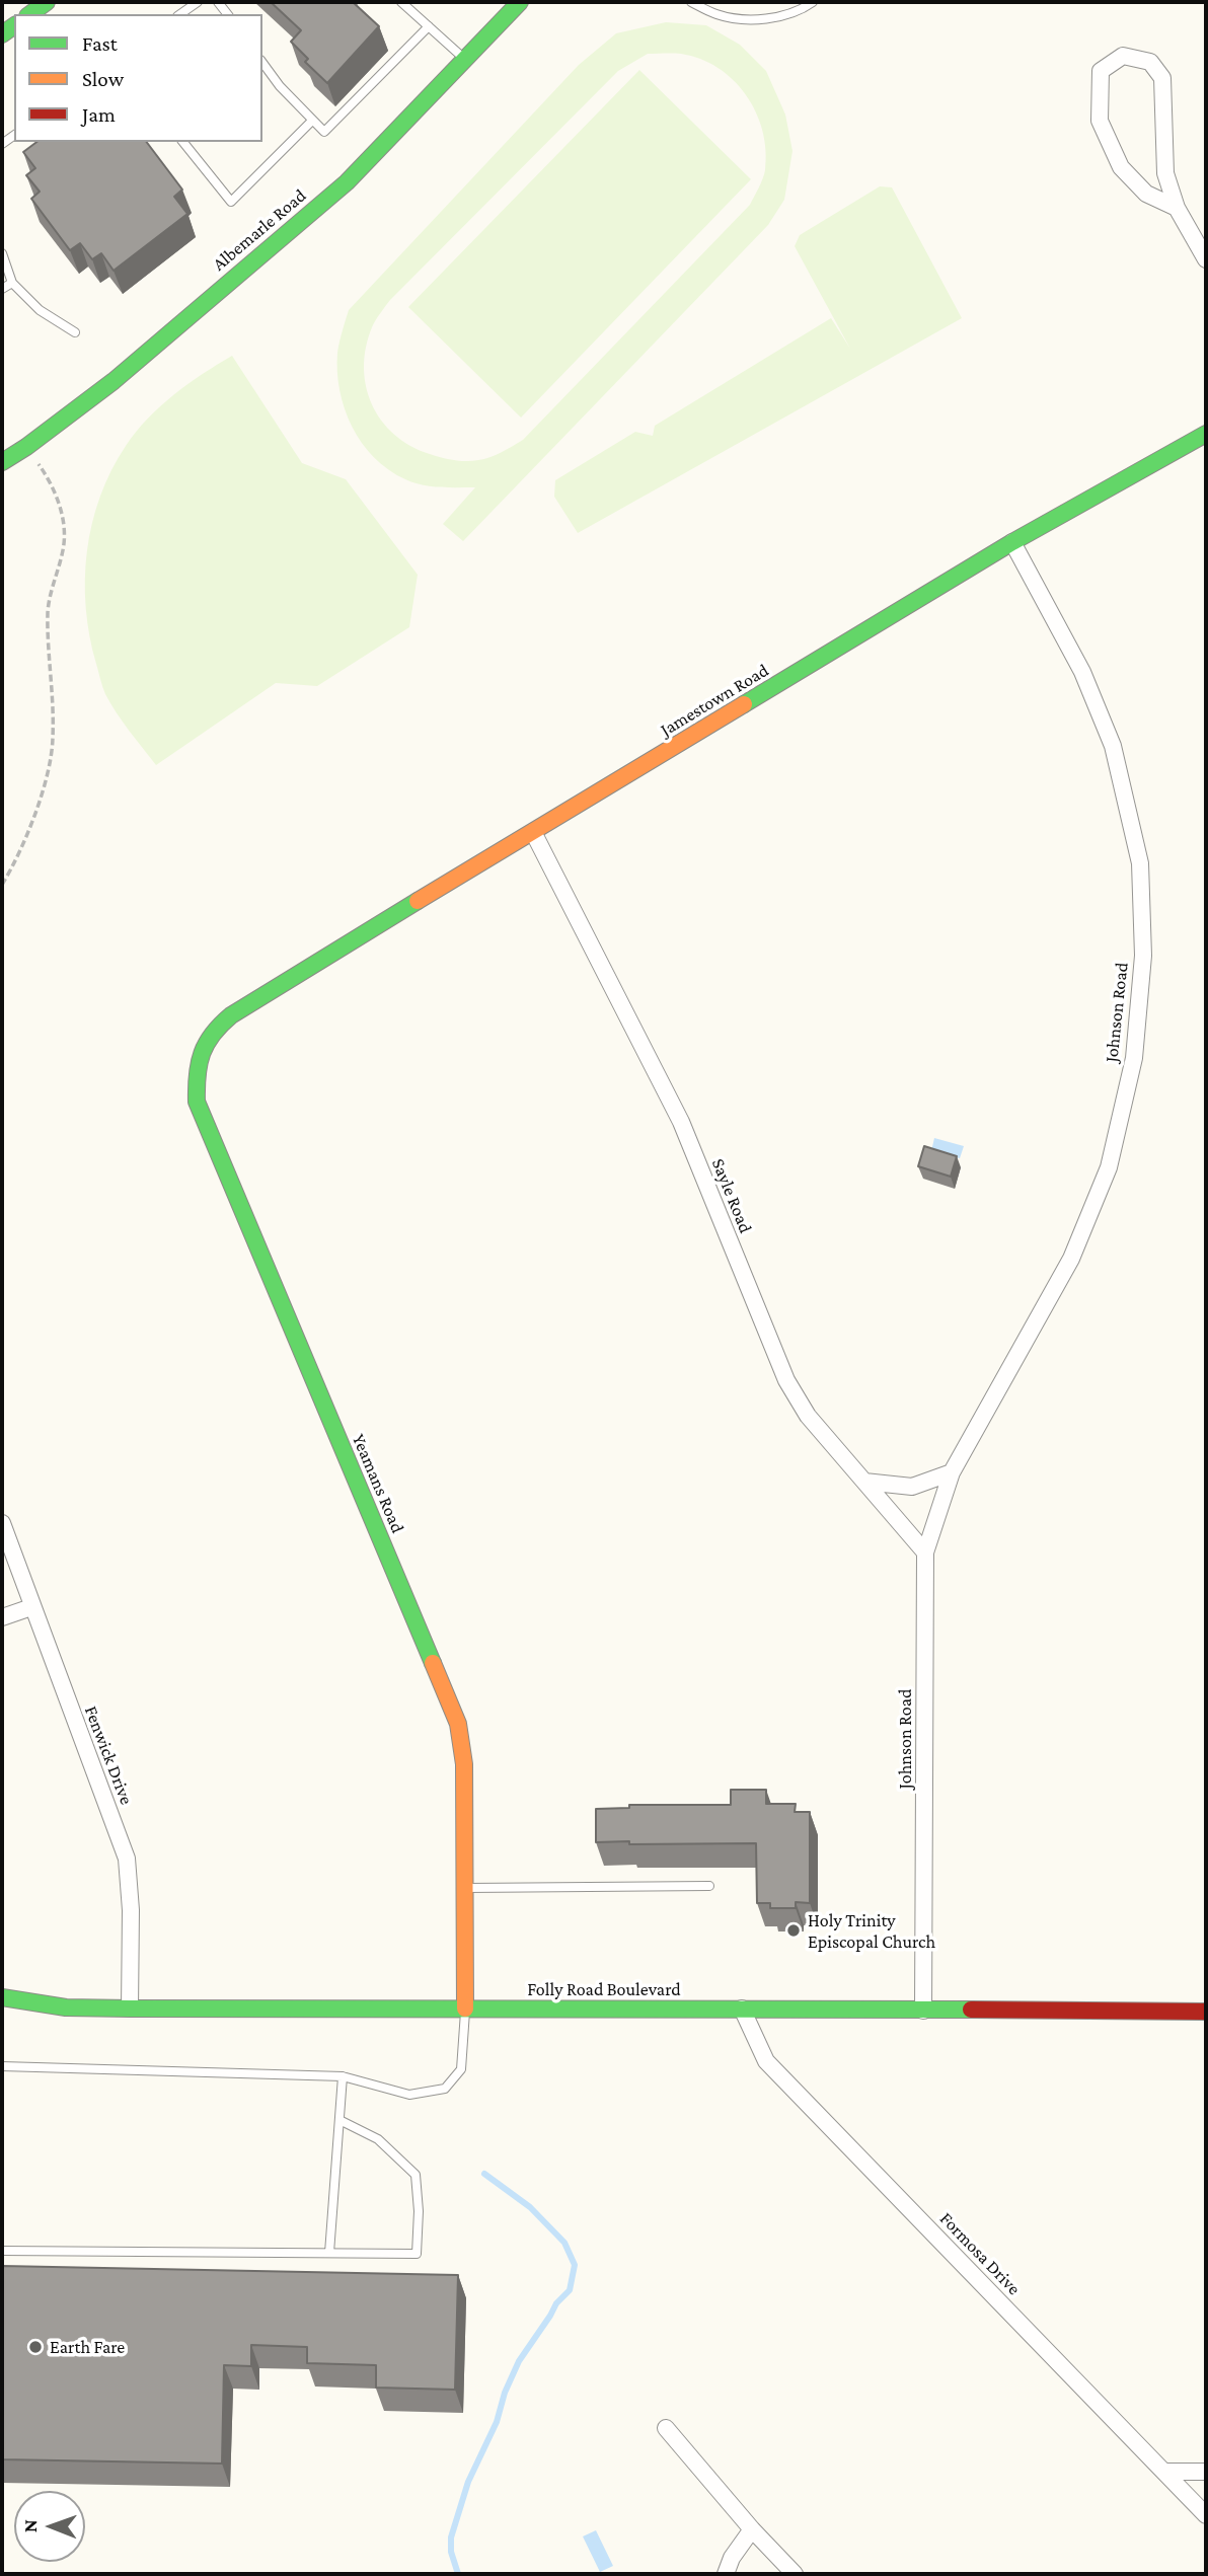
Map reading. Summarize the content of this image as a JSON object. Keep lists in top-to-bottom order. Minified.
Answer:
{"streets":{"street":["Albemarle Road","Jamestown Road","Johnson Road","Sayle Road","Yeamans Road","Fenwick Drive","Folly Road Boulevard","Formosa Drive"]},"crossings":[["Jamestown Road","Johnson Road"],["Jamestown Road","Sayle Road"],["Jamestown Road","Yeamans Road"],["Johnson Road","Sayle Road"],["Johnson Road","Folly Road Boulevard"],["Yeamans Road","Folly Road Boulevard"],["Fenwick Drive","Folly Road Boulevard"],["Folly Road Boulevard","Formosa Drive"]],"places":["Holy Trinity Episcopal Church","Earth Fare"],"legend":["Fast","Slow","Jam"],"north":"left"}
